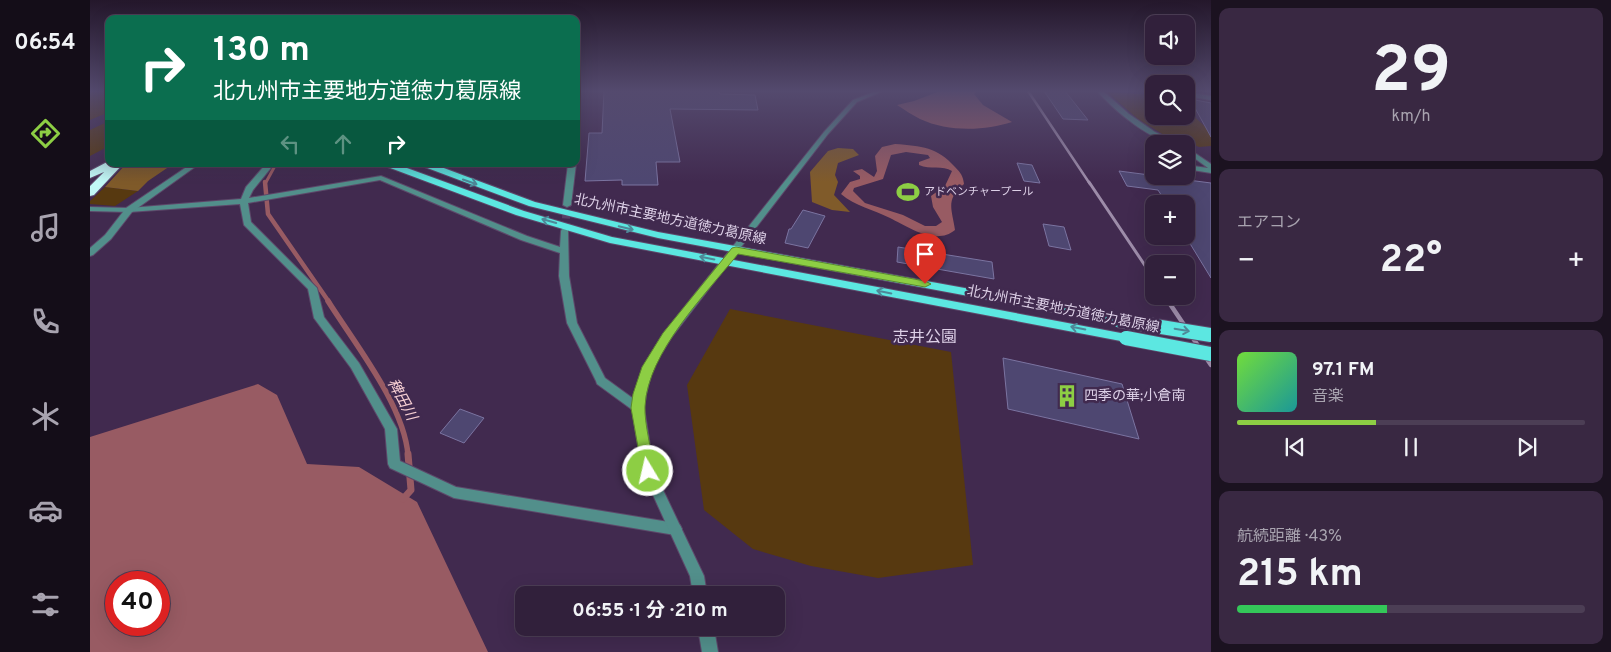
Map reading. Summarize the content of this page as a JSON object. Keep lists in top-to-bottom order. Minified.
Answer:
{"streets":{"main road":["北九州市主要地方道徳力葛原線"]},"districts":["志井公園"],"water":["稗田川"],"places":{"sports":["アドベンチャープール"],"building":["四季の華;小倉南"]},"page":{"tabs":"06:54","tile":[["29","km/h"],"エアコン",["航続距離 · 43%","215 km"]],"map_buttons":["+","−"],"turn":["130 m","北九州市主要地方道徳力葛原線"],"heat":["−","22°","+"],"song":["97.1 FM","音楽"],"limit":"40","trip":"06:55 · 1 分 · 210 m"}}
